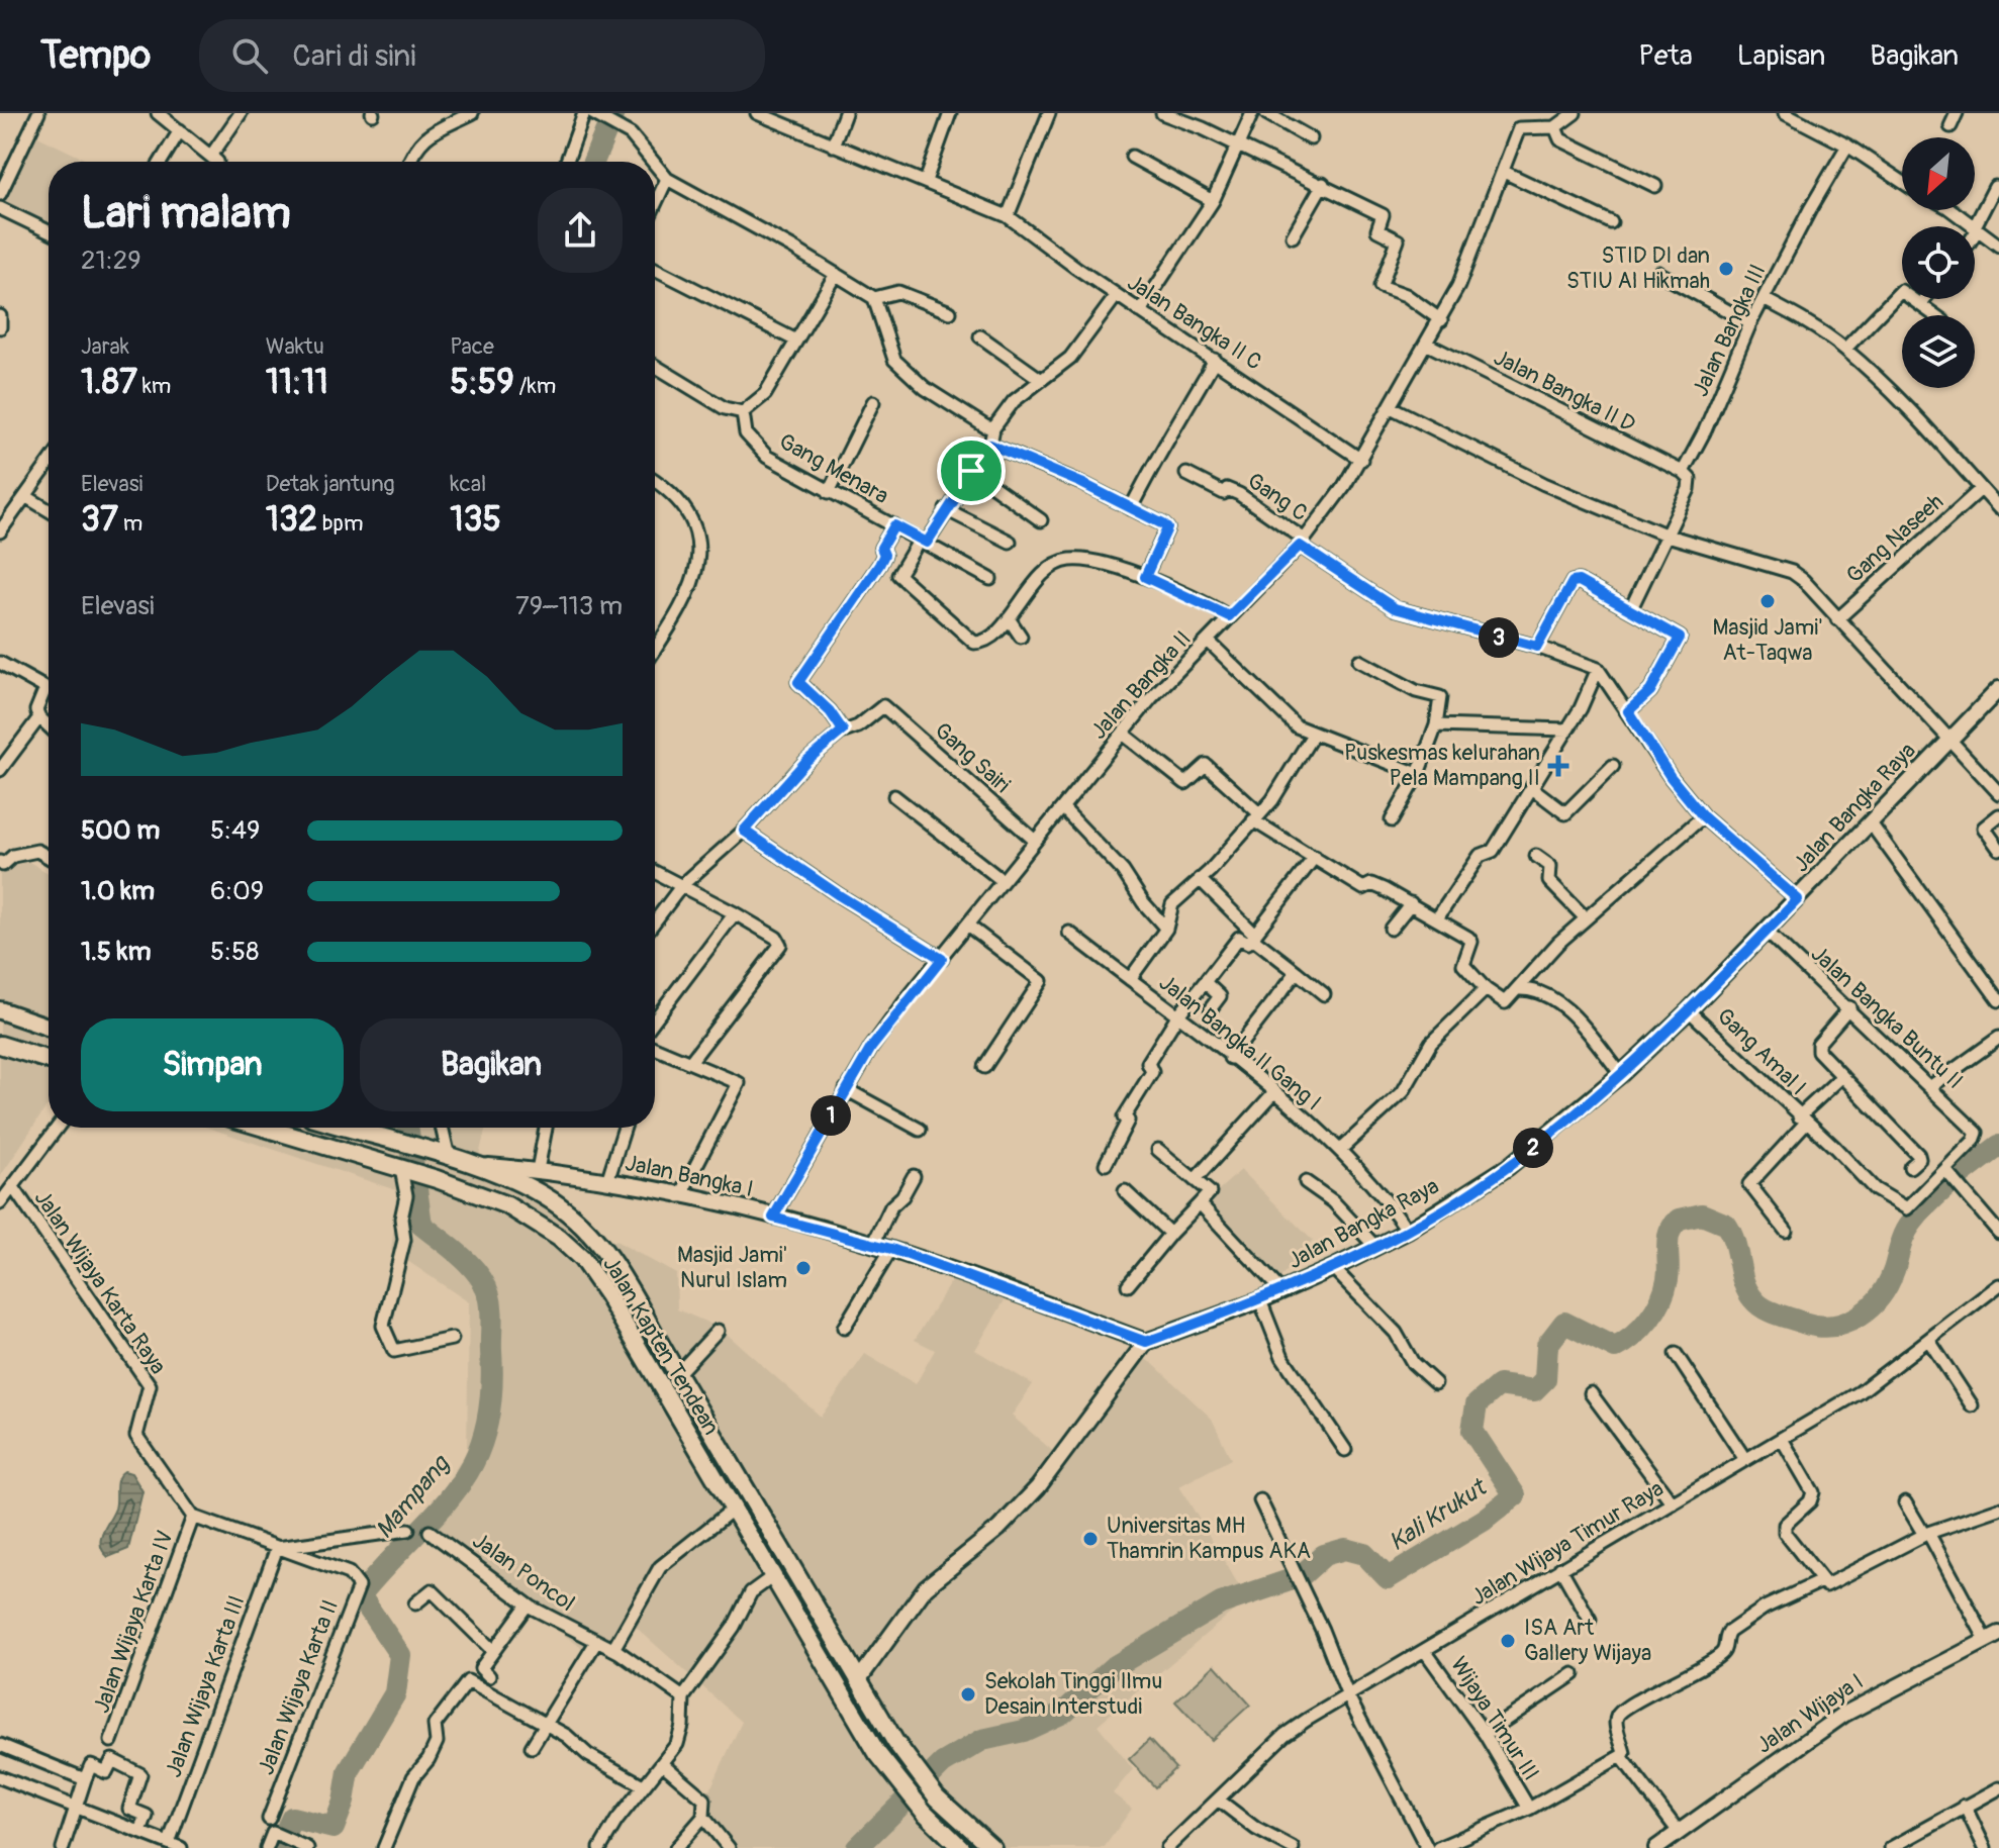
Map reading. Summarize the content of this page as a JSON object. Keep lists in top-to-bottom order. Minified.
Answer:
{"streets":{"main road":["Jalan Kapten Tendean"],"street":["Jalan Bangka II C","Jalan Bangka III","Jalan Bangka II D","Gang Menara","Gang C","Gang Naseeh","Jalan Bangka II","Gang Sairi","Jalan Bangka Raya","Jalan Bangka Buntu II","Jalan Bangka II Gang I","Gang Amal I","Jalan Bangka I","Jalan Wijaya Karta Raya","Jalan Wijaya Timur Raya","Jalan Poncol","Jalan Wijaya Karta IV","Jalan Wijaya Karta III","Jalan Wijaya Karta II","Jalan Wijaya I","Wijaya Timur III"]},"crossings":[["Jalan Bangka II C","Jalan Bangka II"],["Jalan Bangka III","Jalan Bangka II D"],["Jalan Bangka II D","Jalan Bangka II"],["Gang C","Jalan Bangka II"],["Jalan Bangka II","Gang Sairi"],["Jalan Bangka II","Jalan Bangka I"],["Jalan Bangka Raya","Jalan Bangka Buntu II"],["Jalan Bangka Raya","Jalan Bangka II Gang I"],["Jalan Bangka Raya","Gang Amal I"],["Jalan Bangka Raya","Jalan Bangka I"],["Jalan Bangka Buntu II","Gang Amal I"],["Jalan Bangka I","Jalan Kapten Tendean"],["Jalan Wijaya Karta Raya","Jalan Wijaya Karta IV"],["Jalan Wijaya Timur Raya","Wijaya Timur III"],["Jalan Wijaya Karta III","Jalan Wijaya Karta II"]],"water":["Mampang","Kali Krukut"],"places":{"other":["STID DI dan STIU Al Hikmah","Masjid Jami' At-Taqwa","Masjid Jami' Nurul Islam","Universitas MH Thamrin Kampus AKA","ISA Art Gallery Wijaya","Sekolah Tinggi Ilmu Desain Interstudi"],"health":["Puskesmas kelurahan Pela Mampang II"]},"north":"bottom left","page":{"header":"Tempo","search":"Cari di sini","nav":["Peta","Lapisan","Bagikan"],"heading":["Lari malam","21:29"],"stats":[["Jarak","1.87 km"],["Waktu","11:11"],["Pace","5:59 /km"],["Elevasi","37 m"],["Detak jantung","132 bpm"],["kcal","135"]],"chart":["Elevasi","79–113 m"],"pins":["3","1","2"],"list":[{"name":"500 m","note":"5:49"},{"name":"1.0 km","note":"6:09"},{"name":"1.5 km","note":"5:58"}],"buttons":["Simpan","Bagikan"]}}
